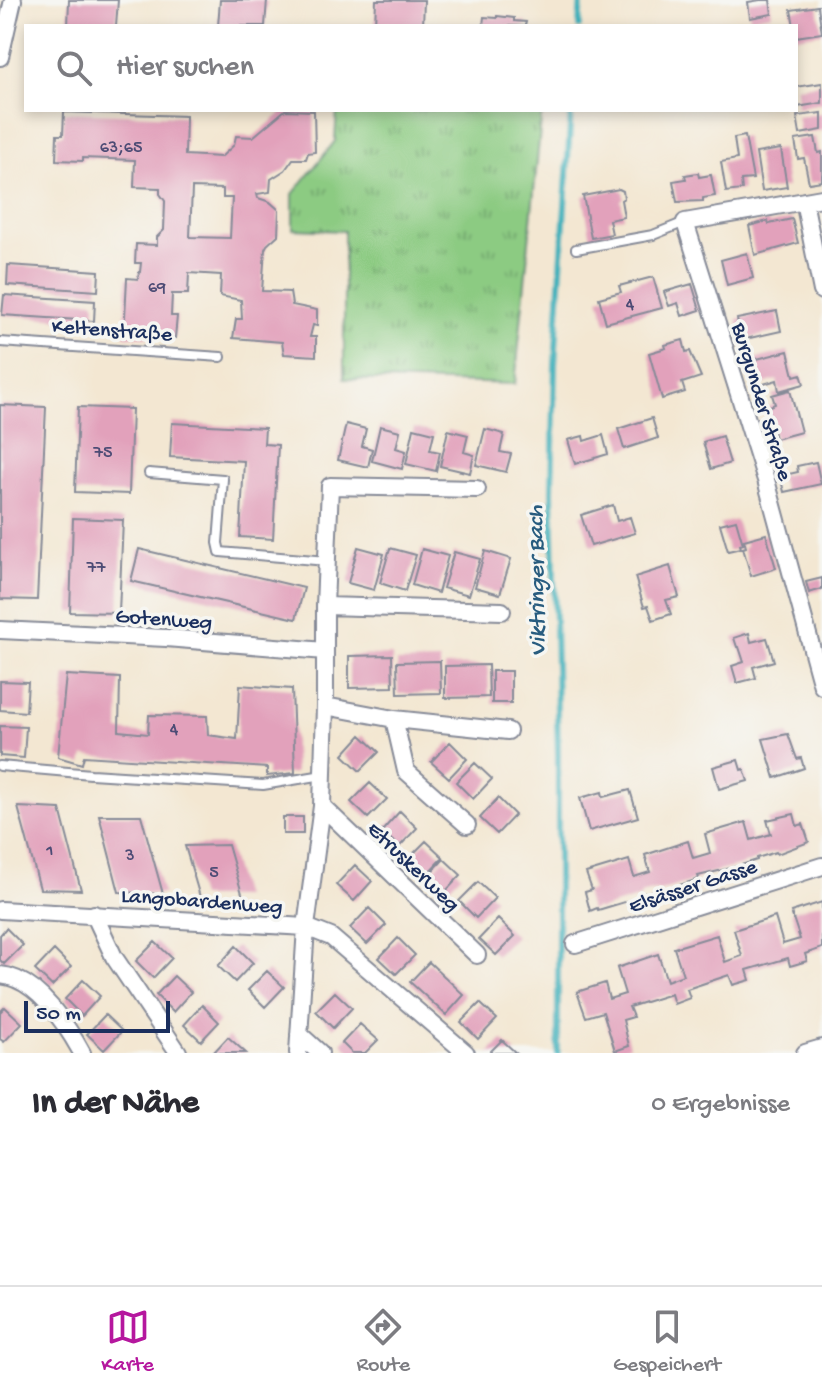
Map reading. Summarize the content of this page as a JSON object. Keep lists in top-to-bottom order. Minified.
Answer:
{"streets":{"street":["Burgunder Straße","Gotenweg","Etruskerweg","Elsässer Gasse","Langobardenweg"],"lane":["Keltenstraße"]},"water":["Viktringer Bach"],"house_numbers":["63;65","69","4","75","77","4","1","3","5"],"scale_bar":"50 m","page":{"search":"Hier suchen","scale":"50 m","heading":["In der Nähe","0 Ergebnisse"],"nav":["Karte","Route","Gespeichert"]}}
